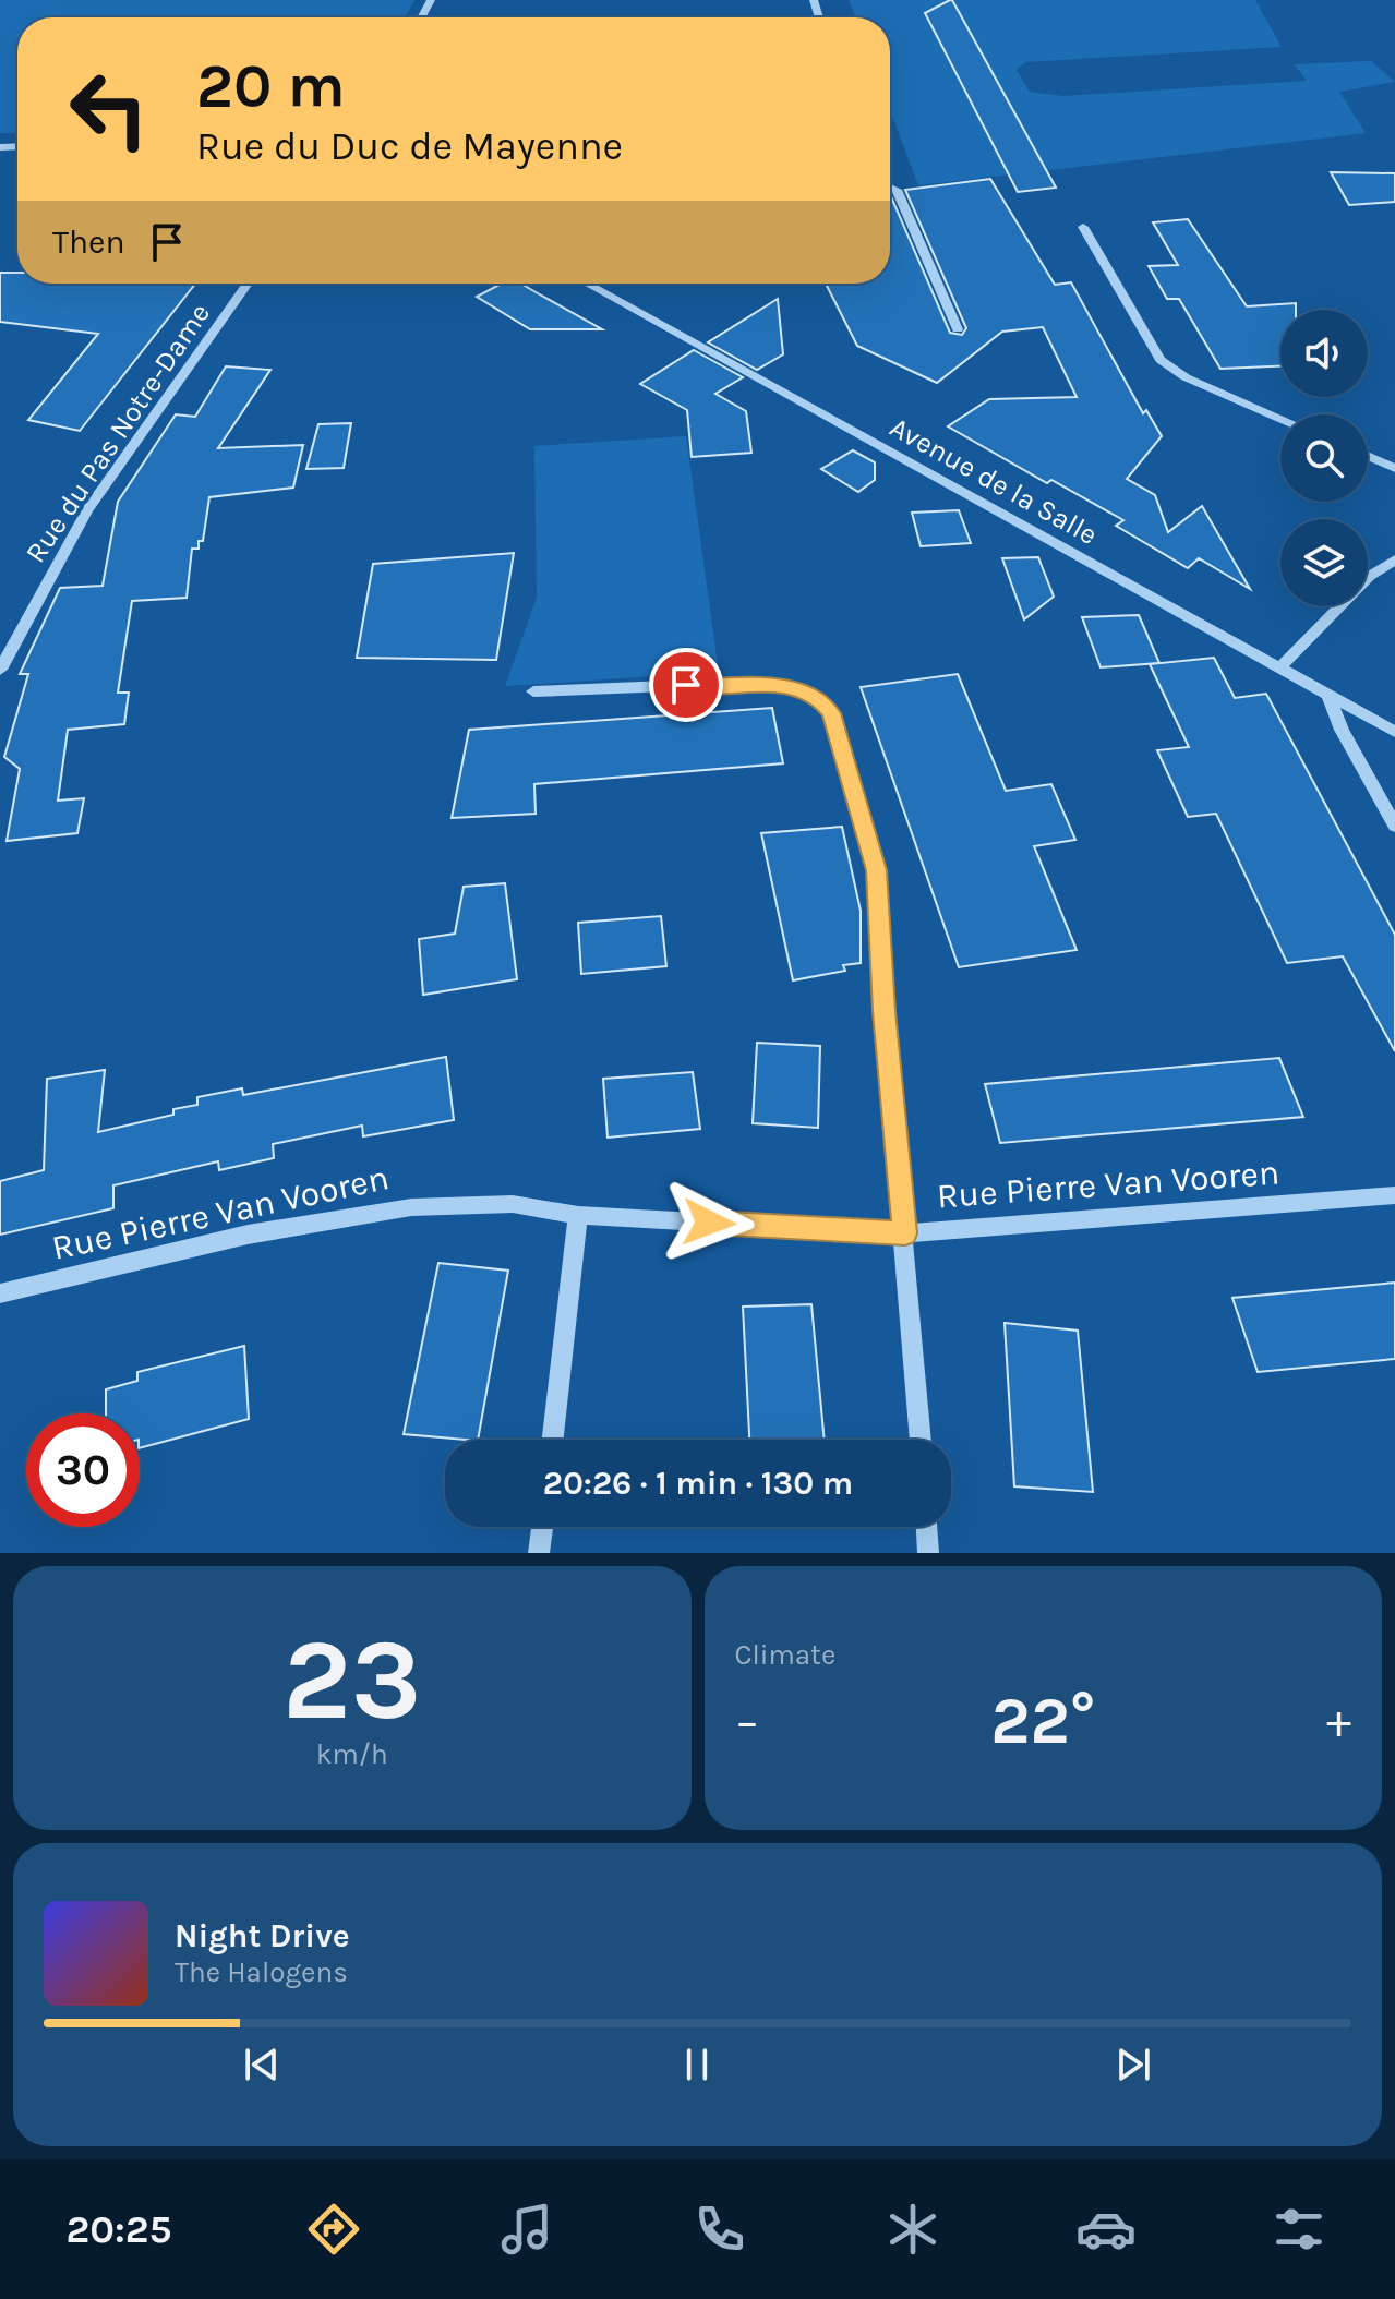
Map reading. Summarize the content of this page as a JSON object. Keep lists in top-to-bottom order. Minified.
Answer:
{"streets":{"street":["Rue du Pas Notre-Dame","Avenue de la Salle","Rue Pierre Van Vooren"]},"page":{"turn":["20 m","Rue du Duc de Mayenne"],"then":"Then","limit":"30","trip":"20:26 · 1 min · 130 m","tile":[["23","km/h"],"Climate"],"heat":["−","22°","+"],"song":["Night Drive","The Halogens"],"tabs":"20:25"}}
